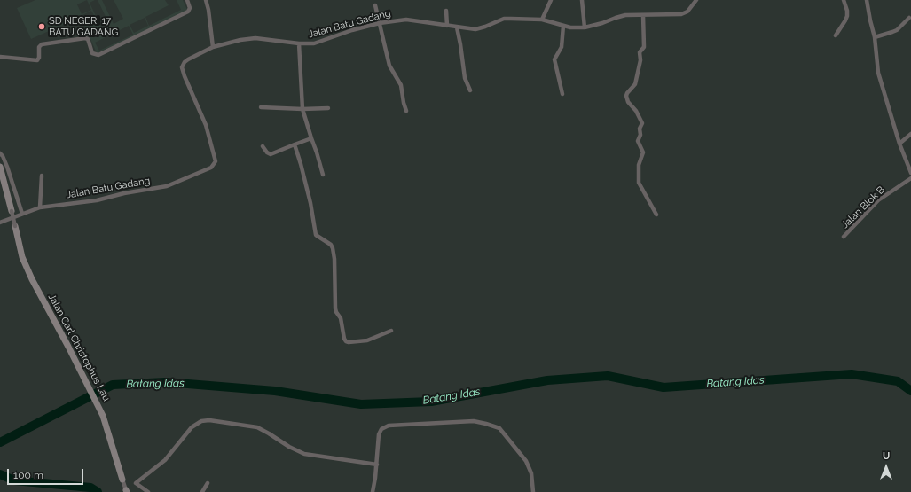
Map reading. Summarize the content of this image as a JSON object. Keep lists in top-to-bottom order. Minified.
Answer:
{"streets":{"street":["Jalan Batu Gadang","Jalan Blok B","Jalan Carl Christophus Lau"]},"water":["Batang Idas"],"places":["SD NEGERI 17 BATU GADANG"],"scale_bar":"100 m","north":"top"}
